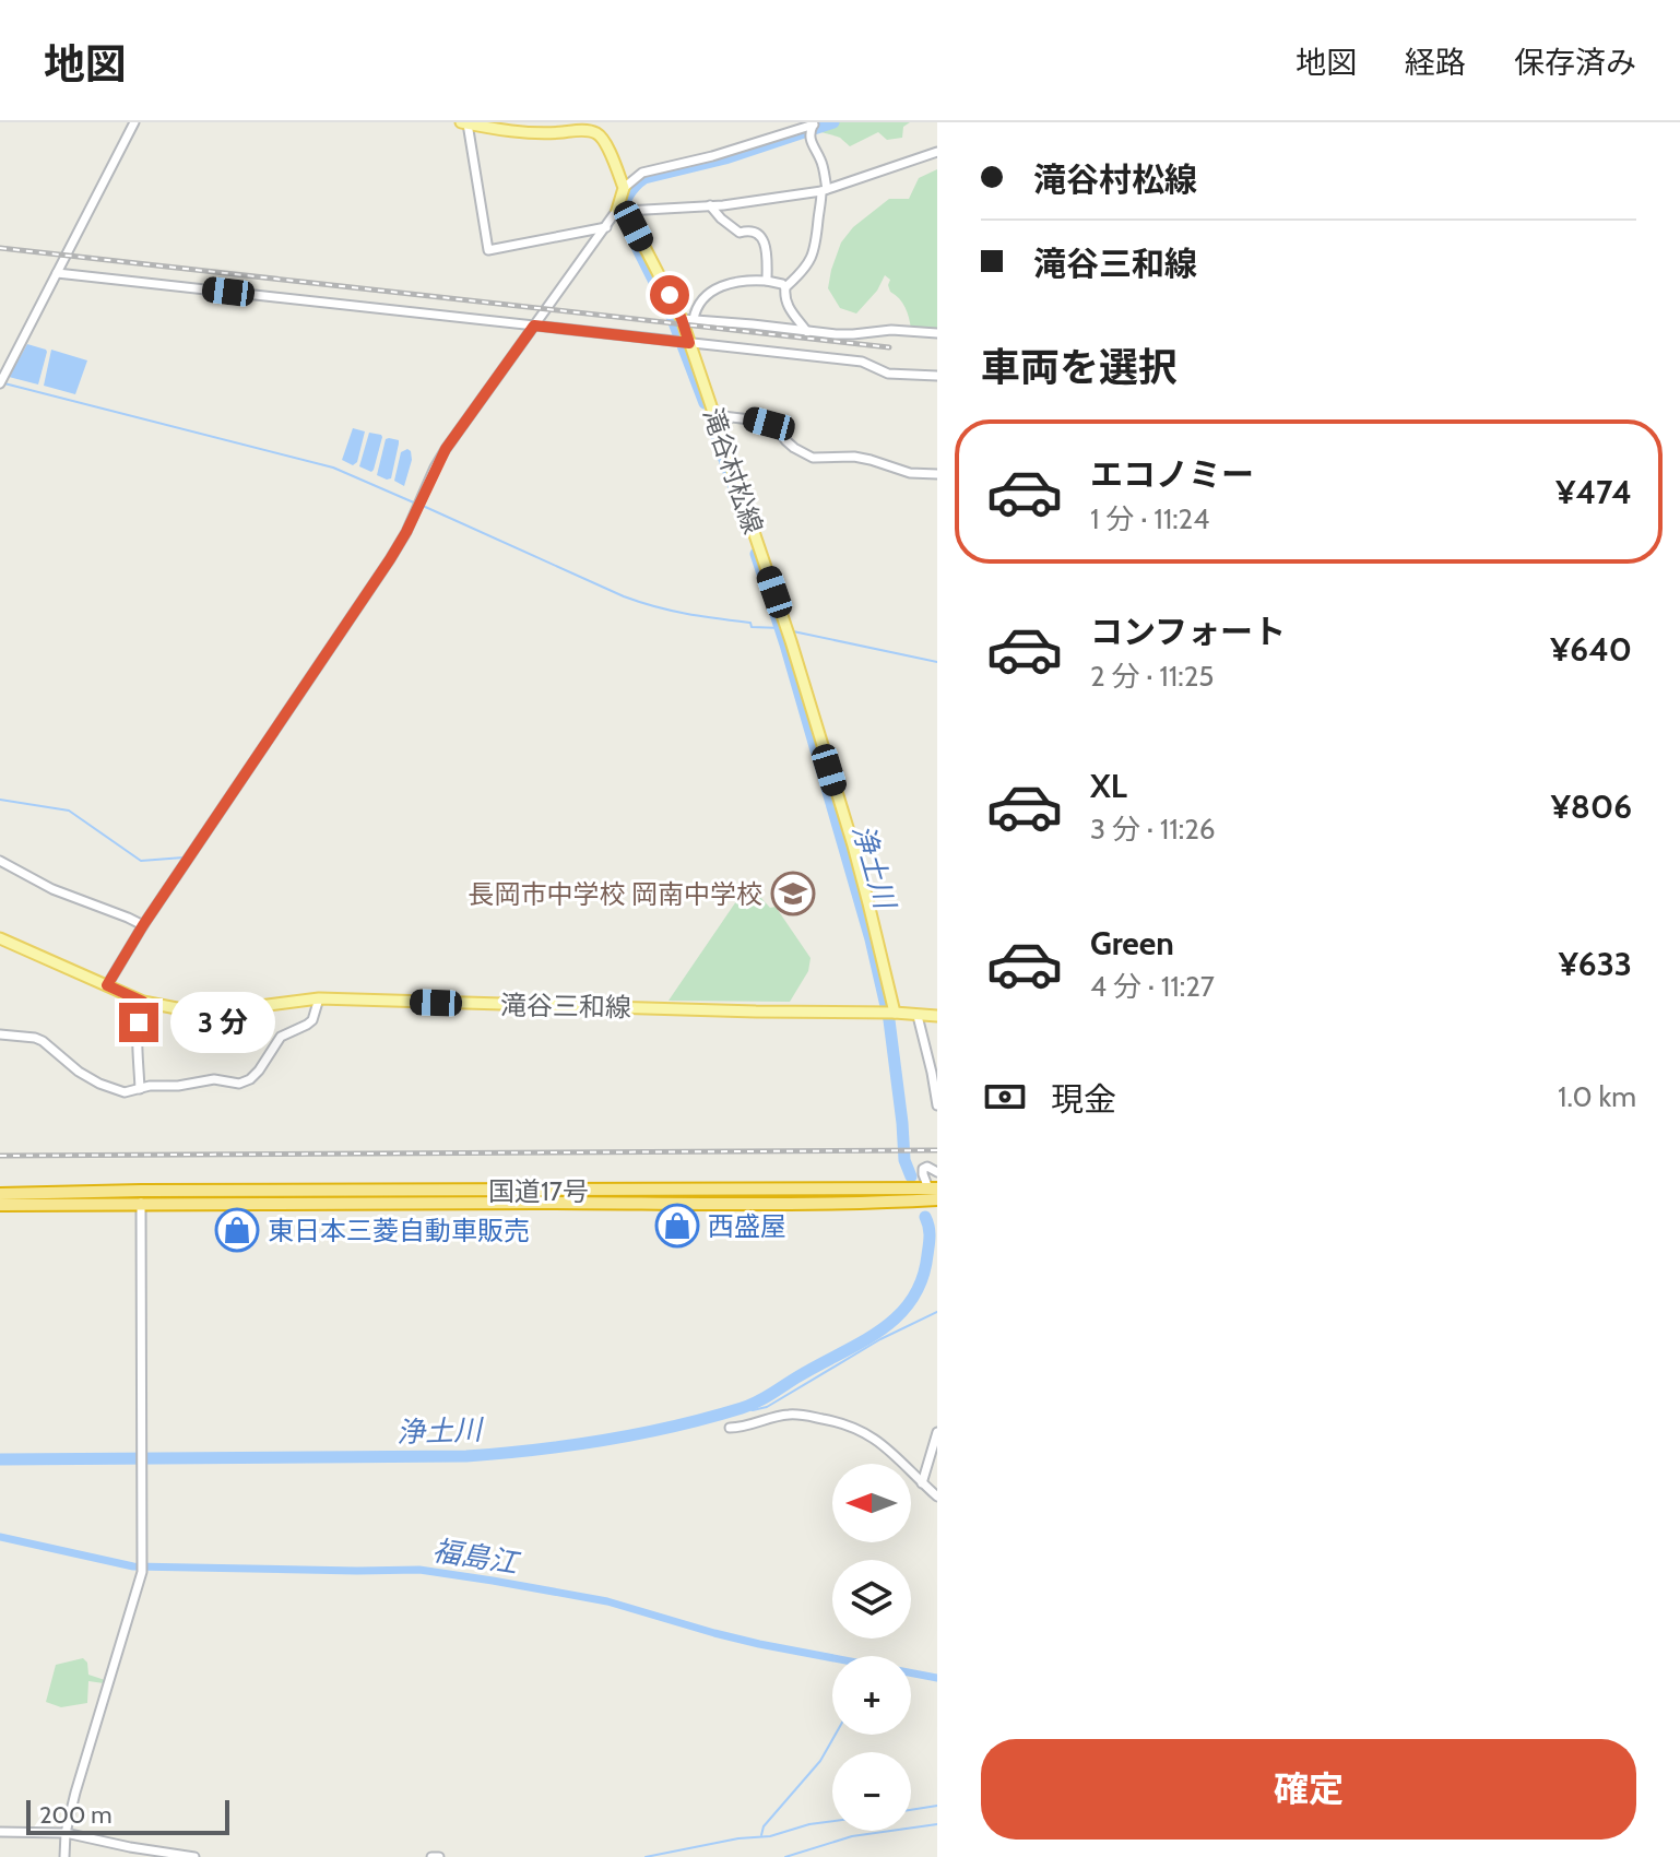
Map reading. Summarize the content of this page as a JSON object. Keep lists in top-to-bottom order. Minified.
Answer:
{"streets":{"highway":["国道17号"],"main road":["滝谷村松線","滝谷三和線"]},"crossings":[["滝谷村松線","滝谷三和線"]],"water":["浄土川","福島江"],"places":{"school or university":["長岡市中学校 岡南中学校"],"shop":["西盛屋","東日本三菱自動車販売"]},"scale_bar":"200 m","north":"left","page":{"header":"地図","nav":["地図","経路","保存済み"],"banner":["滝谷村松線","滝谷三和線"],"heading":"車両を選択","list":[{"name":"エコノミー","note":"1 分 · 11:24","value":"¥474"},{"name":"コンフォート","note":"2 分 · 11:25","value":"¥640"},{"name":"XL","note":"3 分 · 11:26","value":"¥806"},{"name":"Green","note":"4 分 · 11:27","value":"¥633"}],"bubble":"3 分","pay":["現金","1.0 km"],"map_buttons":["+","−"],"buttons":"確定","scale":"200 m"}}
